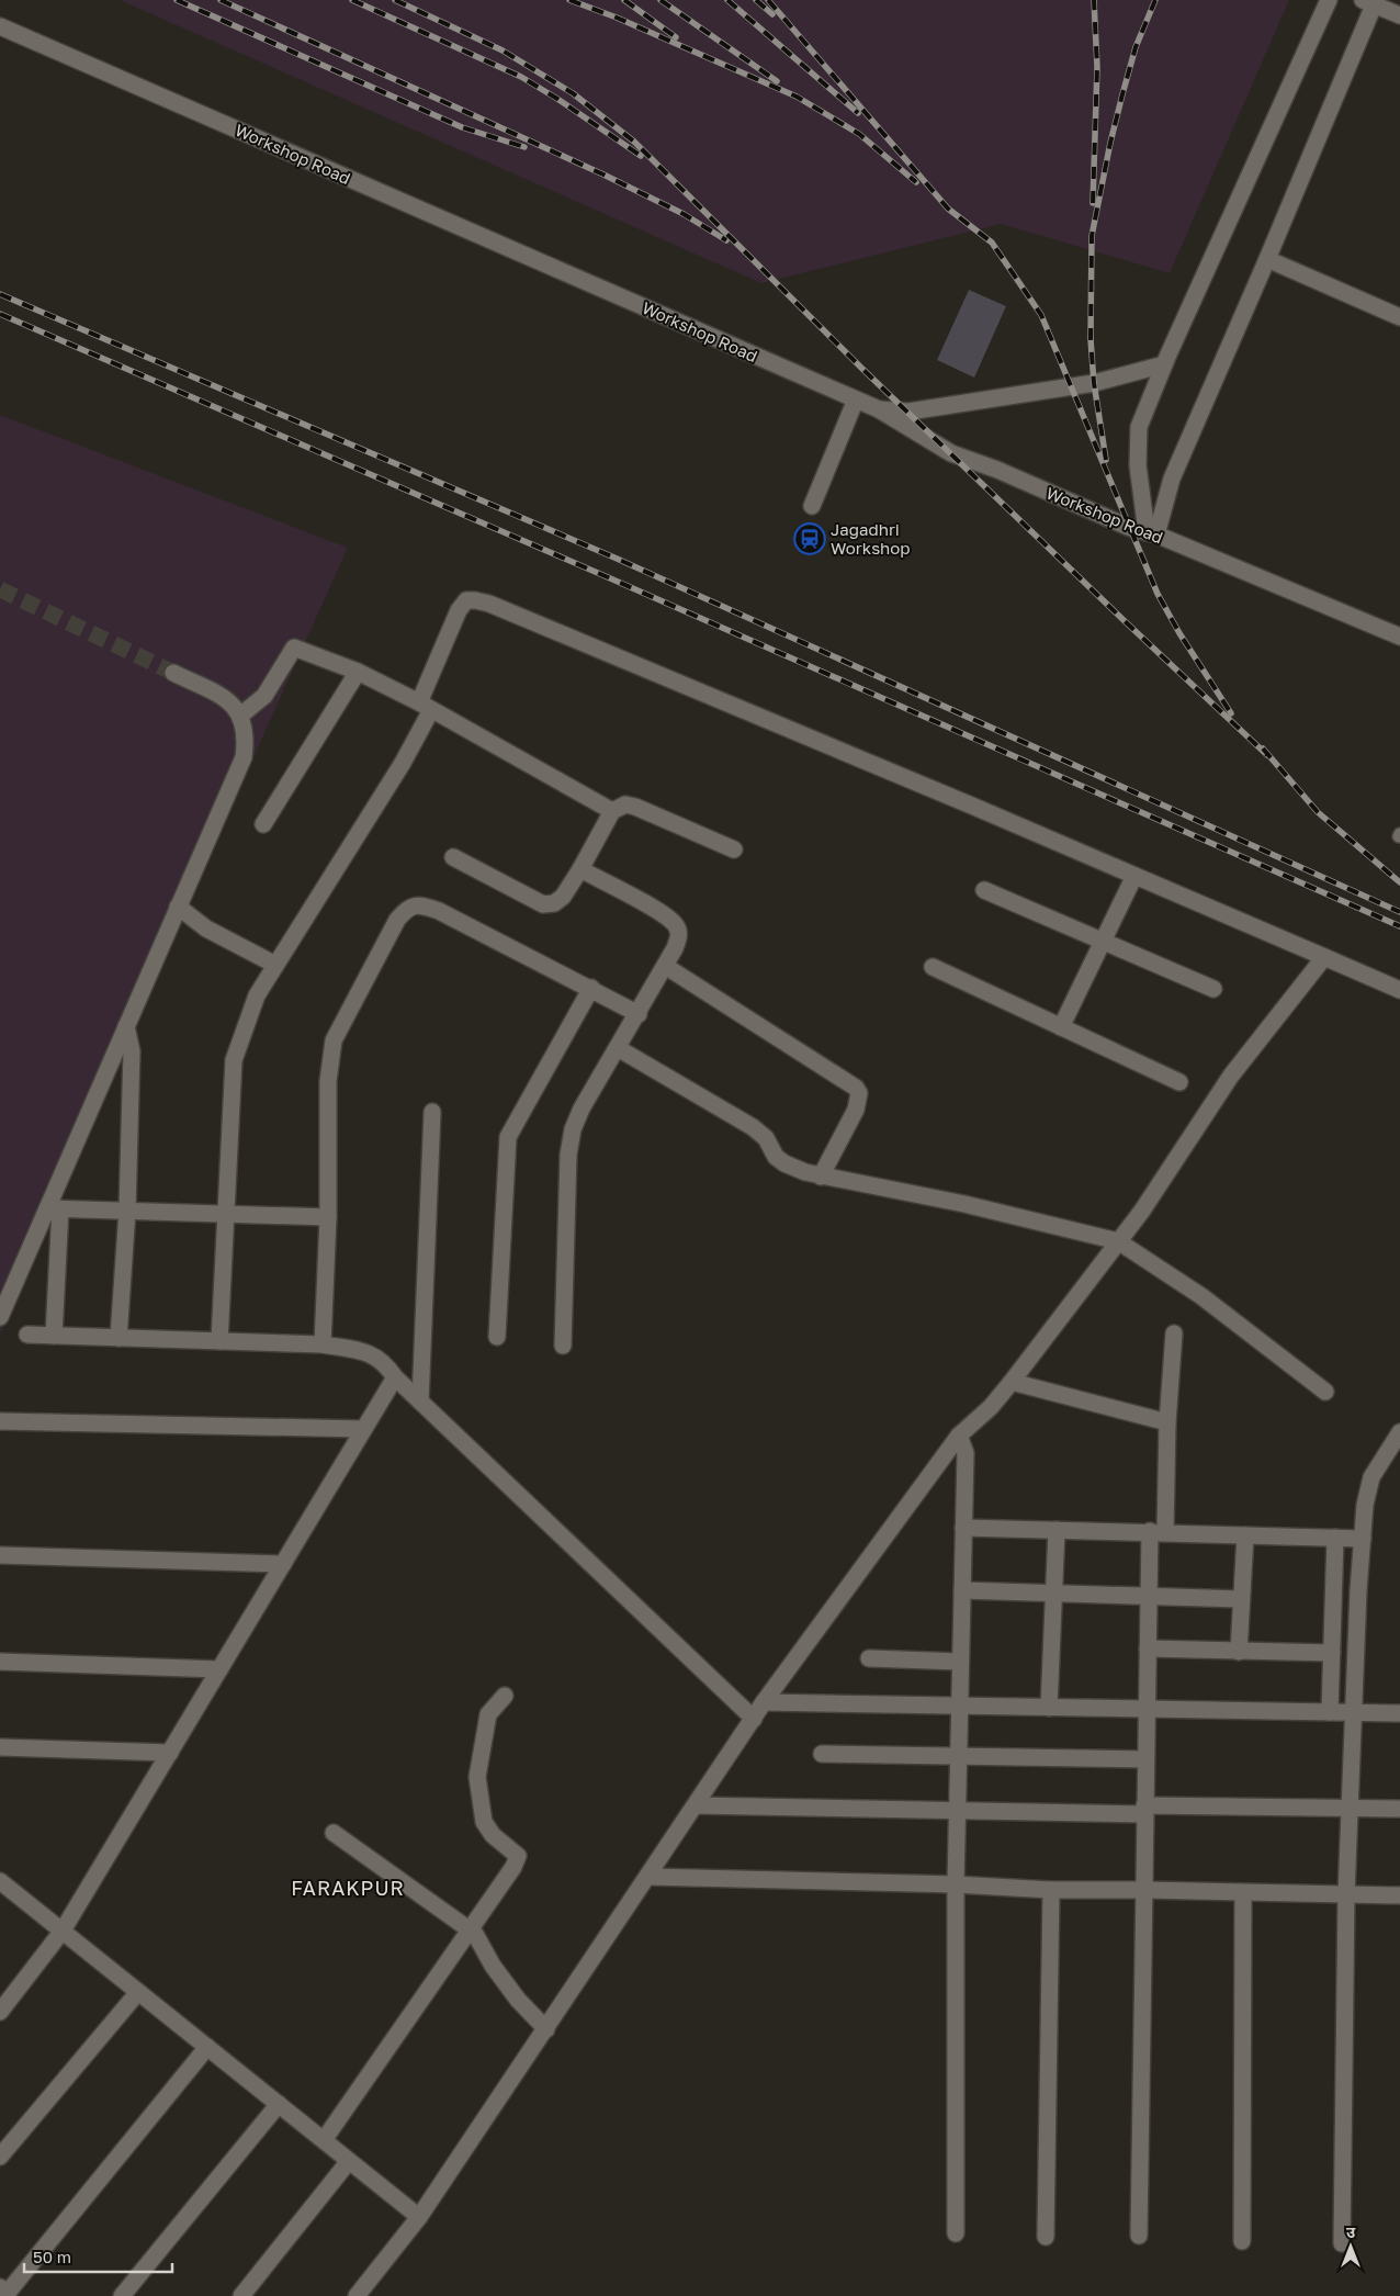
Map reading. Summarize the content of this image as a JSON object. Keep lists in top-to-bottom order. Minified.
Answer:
{"streets":{"street":["Workshop Road"]},"districts":["FARAKPUR"],"places":{"station":["Jagadhri Workshop"]},"scale_bar":"50 m","north":"top"}
